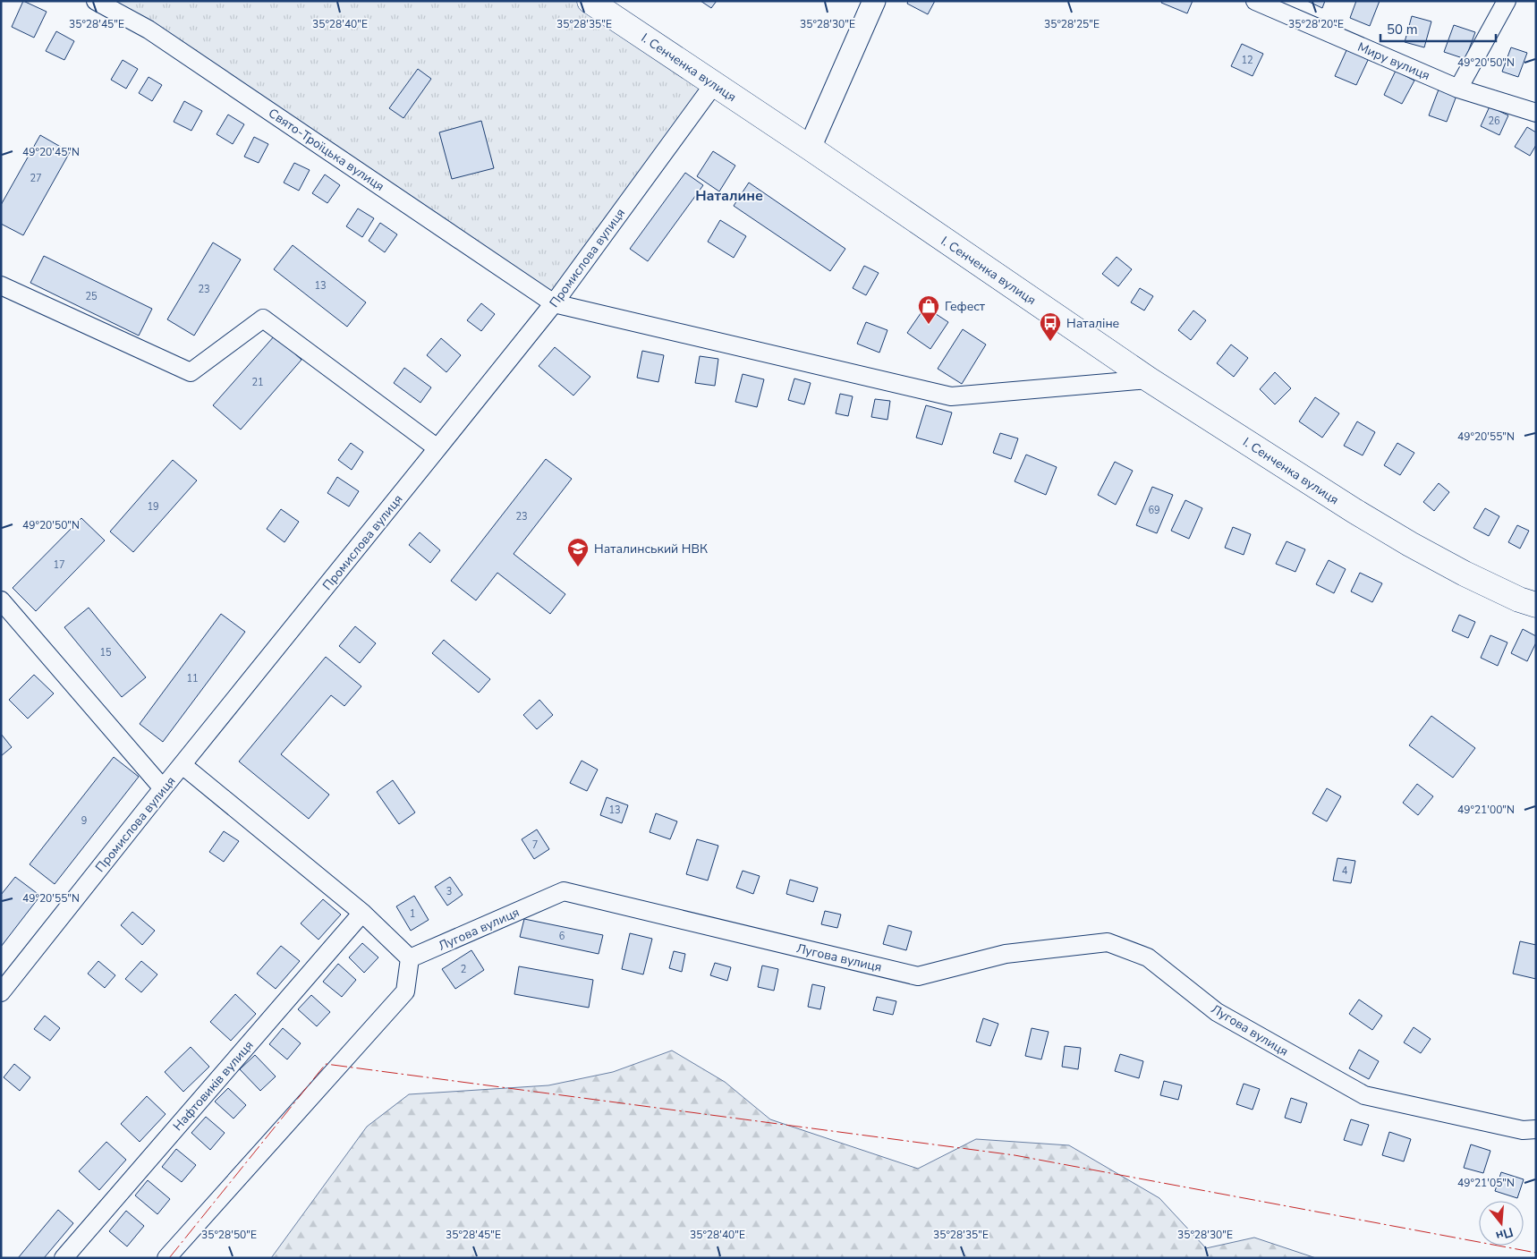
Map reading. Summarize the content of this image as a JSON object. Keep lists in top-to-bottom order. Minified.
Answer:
{"streets":{"highway":["І. Сенченка вулиця"],"street":["Миру вулиця","Свято-Троїцька вулиця","Промислова вулиця","Лугова вулиця","Нафтовиків вулиця"]},"crossings":[["І. Сенченка вулиця","Промислова вулиця"],["Свято-Троїцька вулиця","Промислова вулиця"]],"districts":["Наталине"],"places":{"shop":["Гефест"],"bus stop":["Наталіне"],"school or university":["Наталинський НВК"]},"house_numbers":["12","26","27","13","23","25","21","19","69","23","17","15","11","13","9","7","4","3","1","6","2"],"scale_bar":"50 m","north":"bottom","coordinates":["35°28'45\"E","35°28'40\"E","35°28'35\"E","35°28'30\"E","35°28'25\"E","35°28'20\"E","49°20'50\"N","49°20'45\"N","49°20'55\"N","49°21'00\"N","49°21'05\"N","35°28'50\"E"]}
